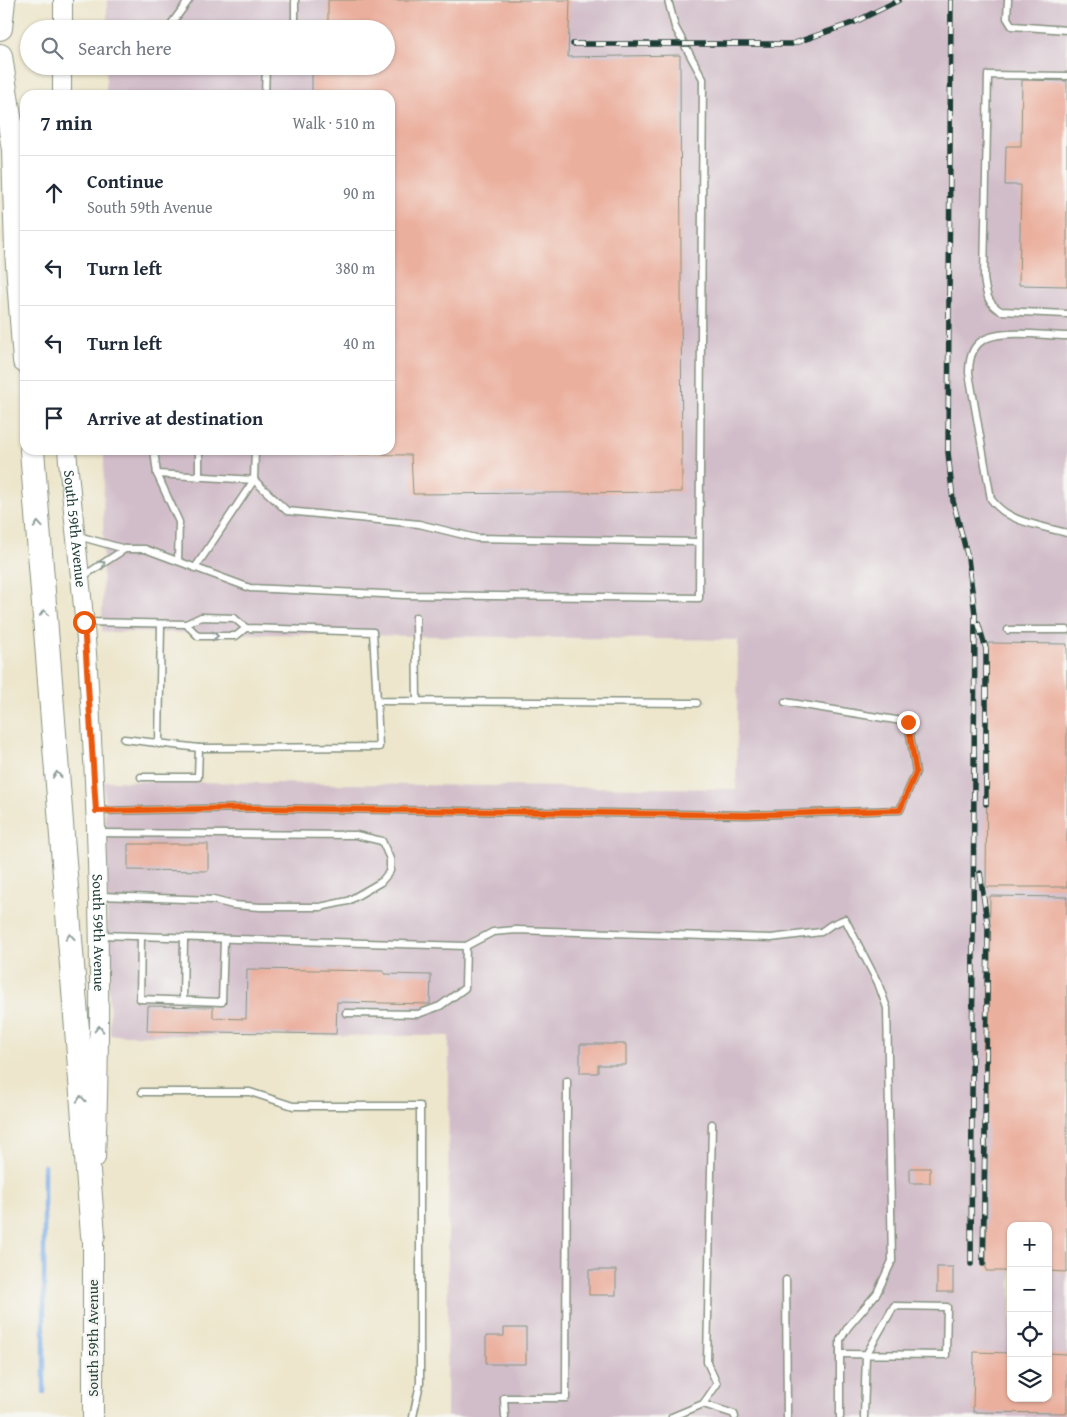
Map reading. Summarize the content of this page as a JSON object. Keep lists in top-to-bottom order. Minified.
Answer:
{"streets":{"main road":["South 59th Avenue"]},"page":{"search":"Search here","heading":["7 min","Walk · 510 m"],"list":[["Continue","South 59th Avenue","90 m"],["Turn left","380 m"],["Turn left","40 m"],"Arrive at destination"],"map_buttons":["+","−"]}}
